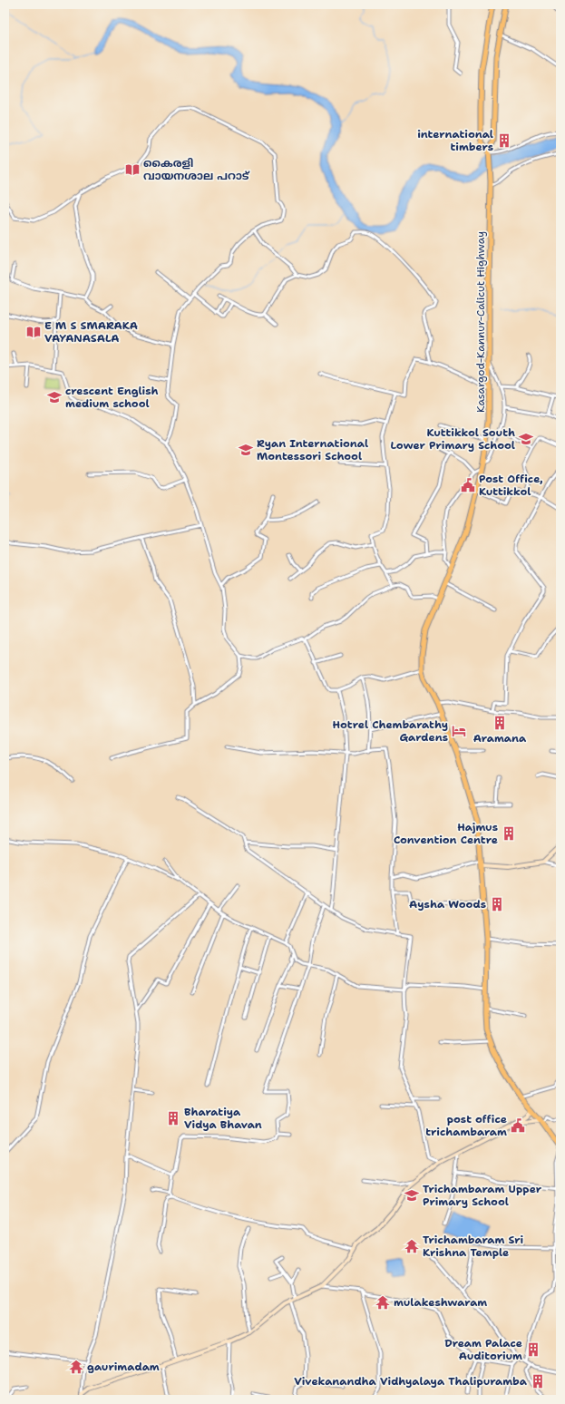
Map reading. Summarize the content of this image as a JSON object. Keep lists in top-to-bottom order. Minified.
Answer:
{"streets":{"highway":["Kasargod-Kannur-Calicut Highway"]},"places":{"building":["international timbers","Aramana","Hajmus Convention Centre","Aysha Woods","Bharatiya Vidya Bhavan","Dream Palace Auditorium","Vivekanandha Vidhyalaya Thalipuramba"],"library":["കൈരളി വായനശാല പറാട്","E M S SMARAKA VAYANASALA"],"school or university":["crescent English medium school","Kuttikkol South Lower Primary School","Ryan International Montessori School","Trichambaram Upper Primary School"],"public building":["Post Office, Kuttikkol","post office trichambaram"],"hotel":["Hotrel Chembarathy Gardens"],"temple":["Trichambaram Sri Krishna Temple","mulakeshwaram","gaurimadam"]}}
